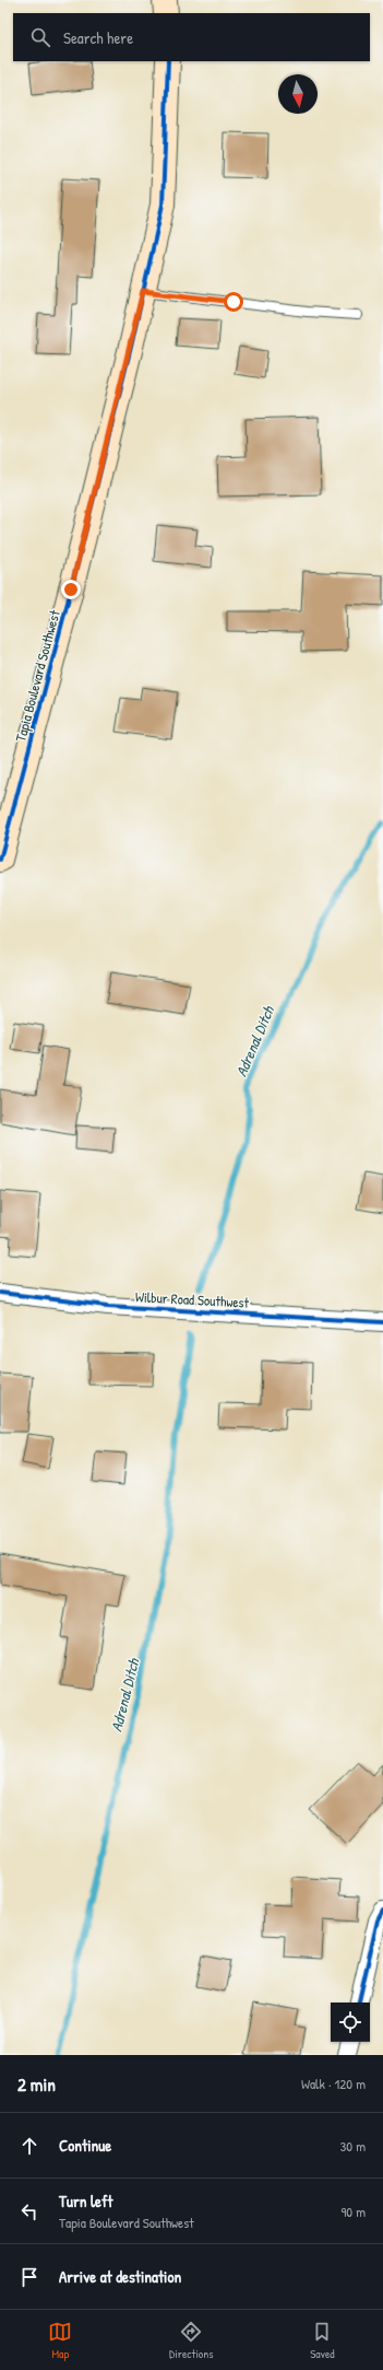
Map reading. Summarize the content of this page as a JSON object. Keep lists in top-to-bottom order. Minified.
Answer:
{"streets":{"street":["Tapia Boulevard Southwest","Wilbur Road Southwest"]},"water":["Adrenal Ditch"],"north":"bottom","page":{"search":"Search here","heading":["2 min","Walk · 120 m"],"list":[["Continue","30 m"],["Turn left","Tapia Boulevard Southwest","90 m"],"Arrive at destination"],"nav":["Map","Directions","Saved"]}}
